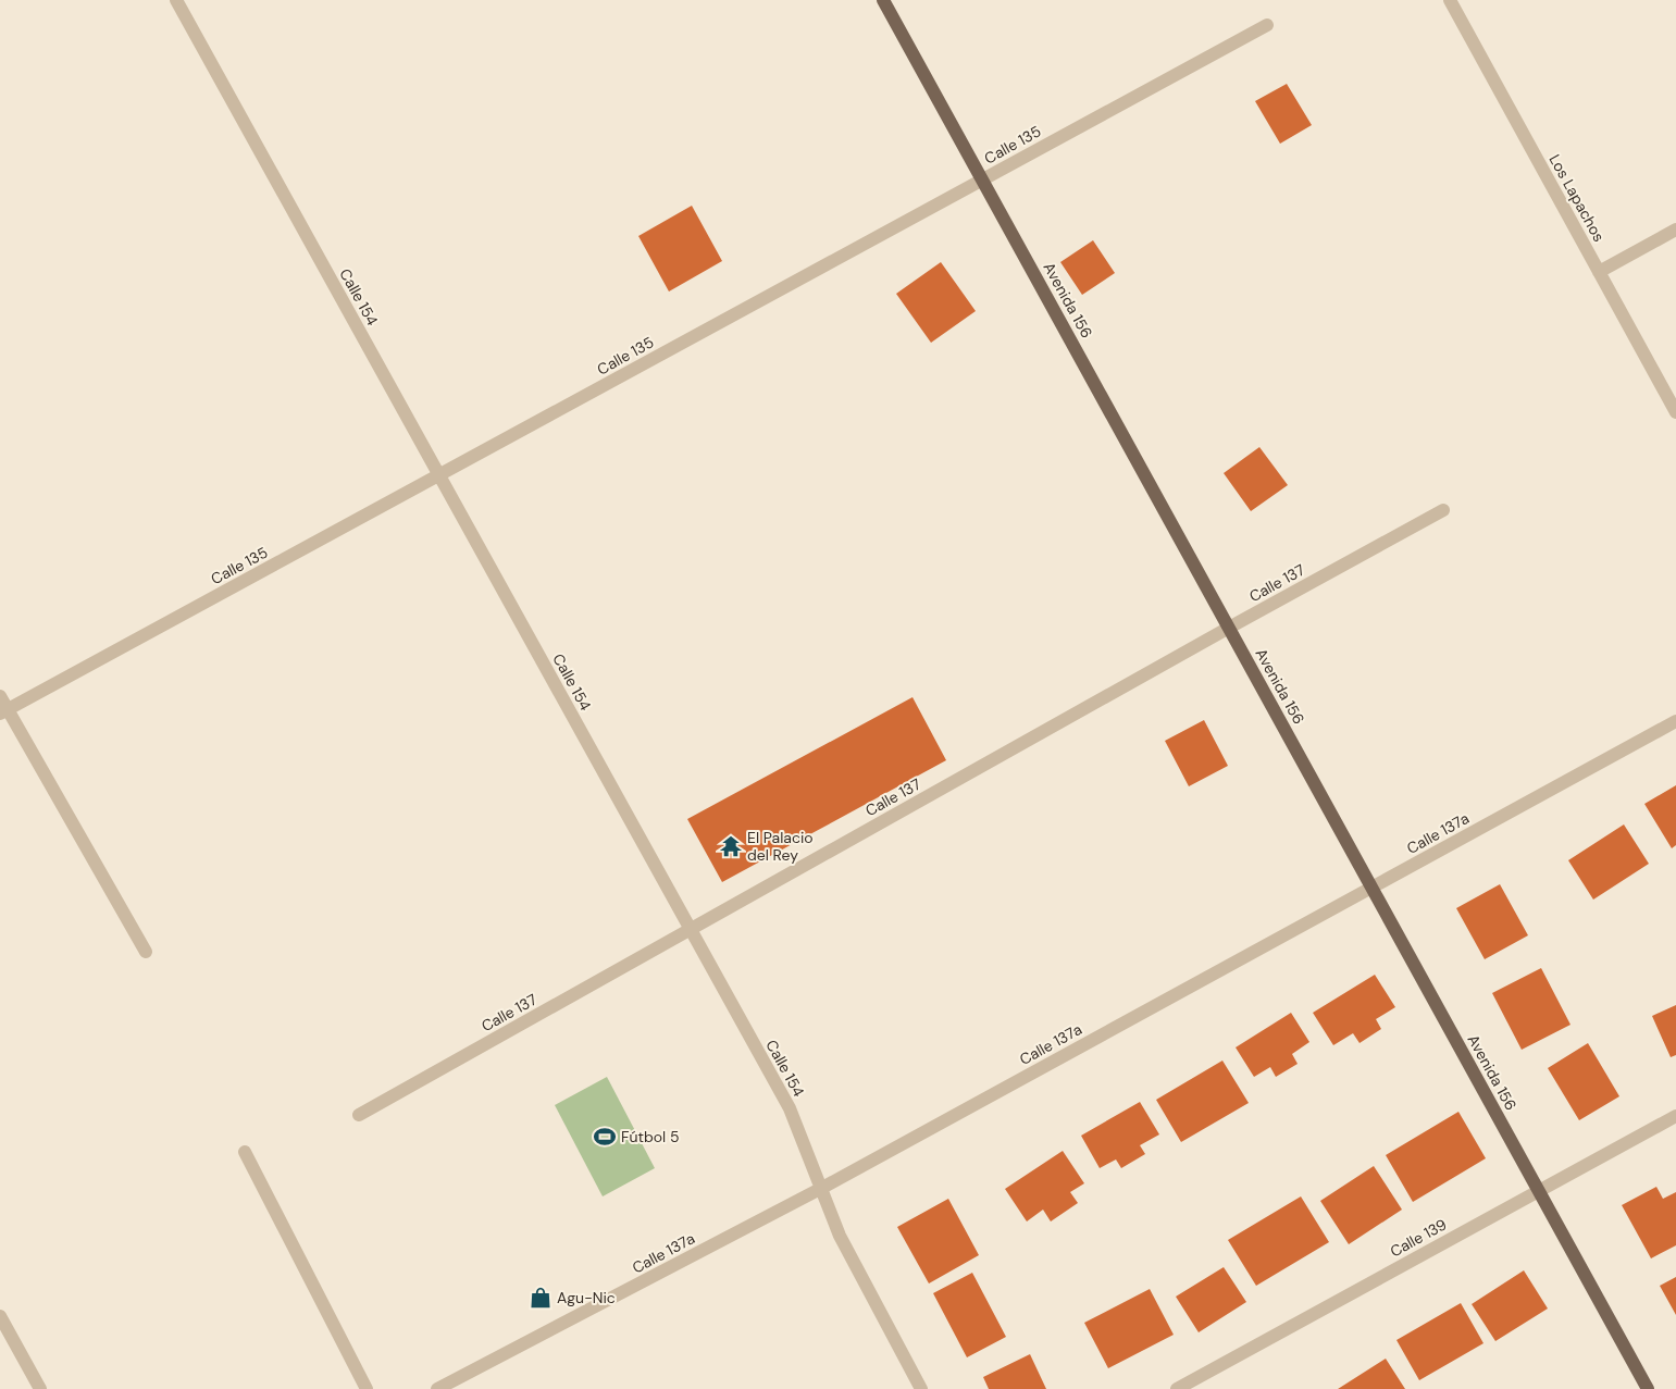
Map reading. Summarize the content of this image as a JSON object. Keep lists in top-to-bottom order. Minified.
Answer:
{"streets":{"main road":["Avenida 156"],"street":["Calle 135","Los Lapachos","Calle 154","Calle 137","Calle 137a","Calle 139"]},"crossings":[["Calle 135","Calle 154"],["Calle 135","Avenida 156"],["Calle 154","Calle 137"],["Calle 154","Calle 137a"],["Avenida 156","Calle 137"],["Avenida 156","Calle 137a"],["Avenida 156","Calle 139"]],"places":{"temple":["El Palacio del Rey"],"sports":["Fútbol 5"],"shop":["Agu-Nic"]}}
